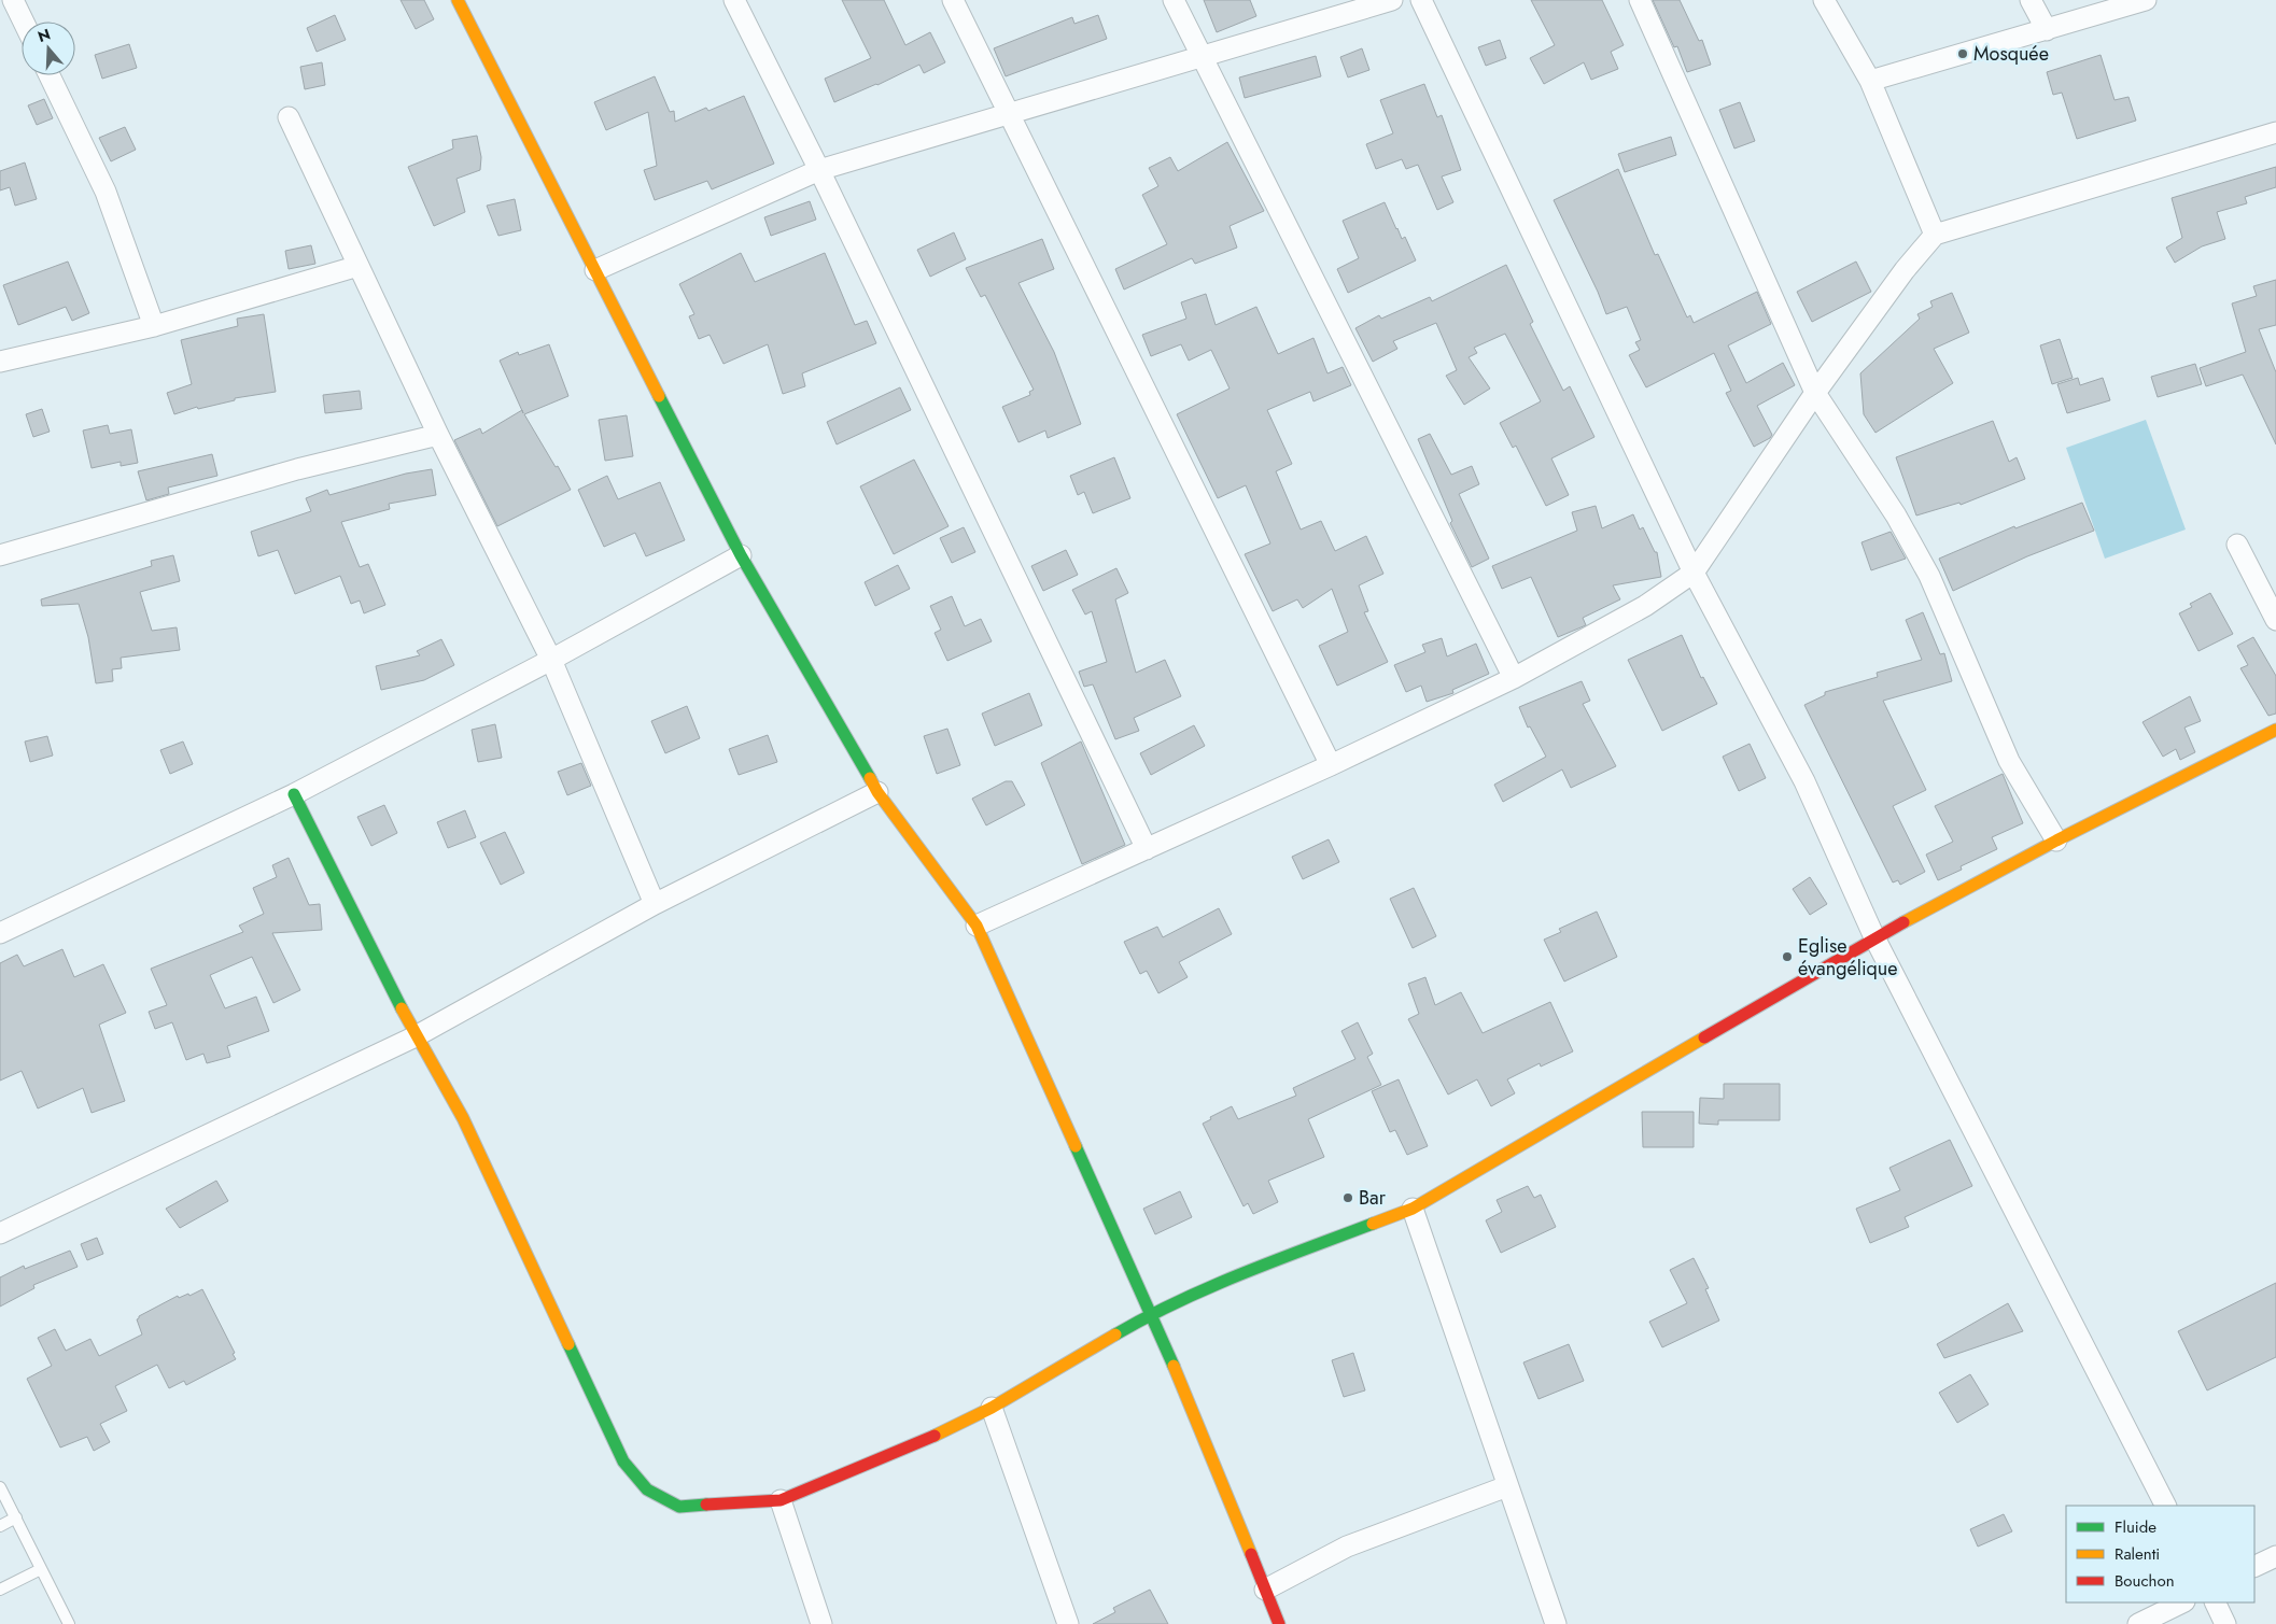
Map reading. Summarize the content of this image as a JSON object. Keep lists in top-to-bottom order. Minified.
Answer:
{"places":["Mosquée","Eglise évangélique","Bar"],"legend":["Fluide","Ralenti","Bouchon"],"north":"top"}
